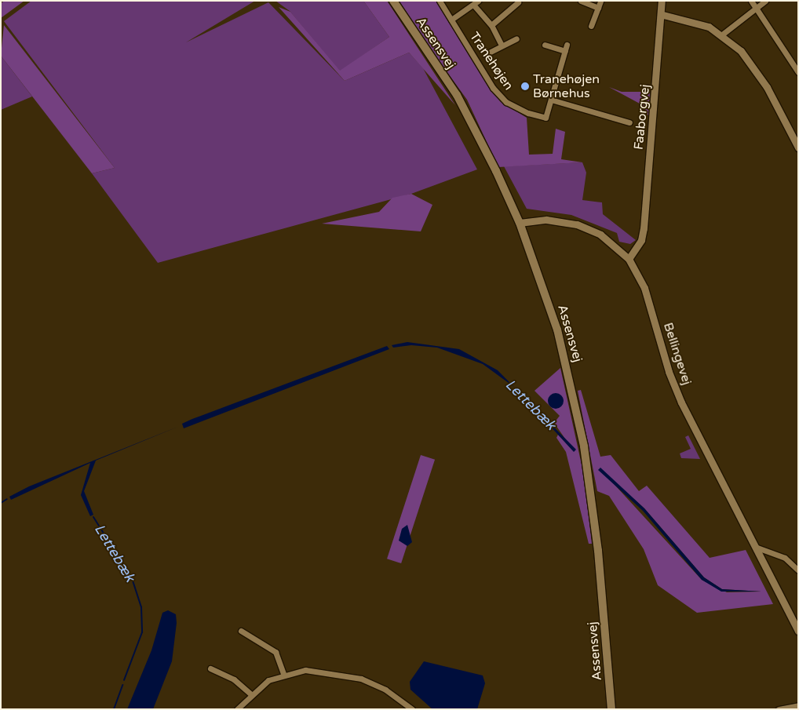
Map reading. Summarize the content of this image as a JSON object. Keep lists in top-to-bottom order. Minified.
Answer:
{"streets":{"main road":["Assensvej"],"street":["Tranehøjen","Faaborgvej","Bellingevej"]},"crossings":[["Assensvej","Bellingevej"],["Faaborgvej","Bellingevej"]],"water":["Lettebæk"],"places":["Tranehøjen Børnehus"]}
